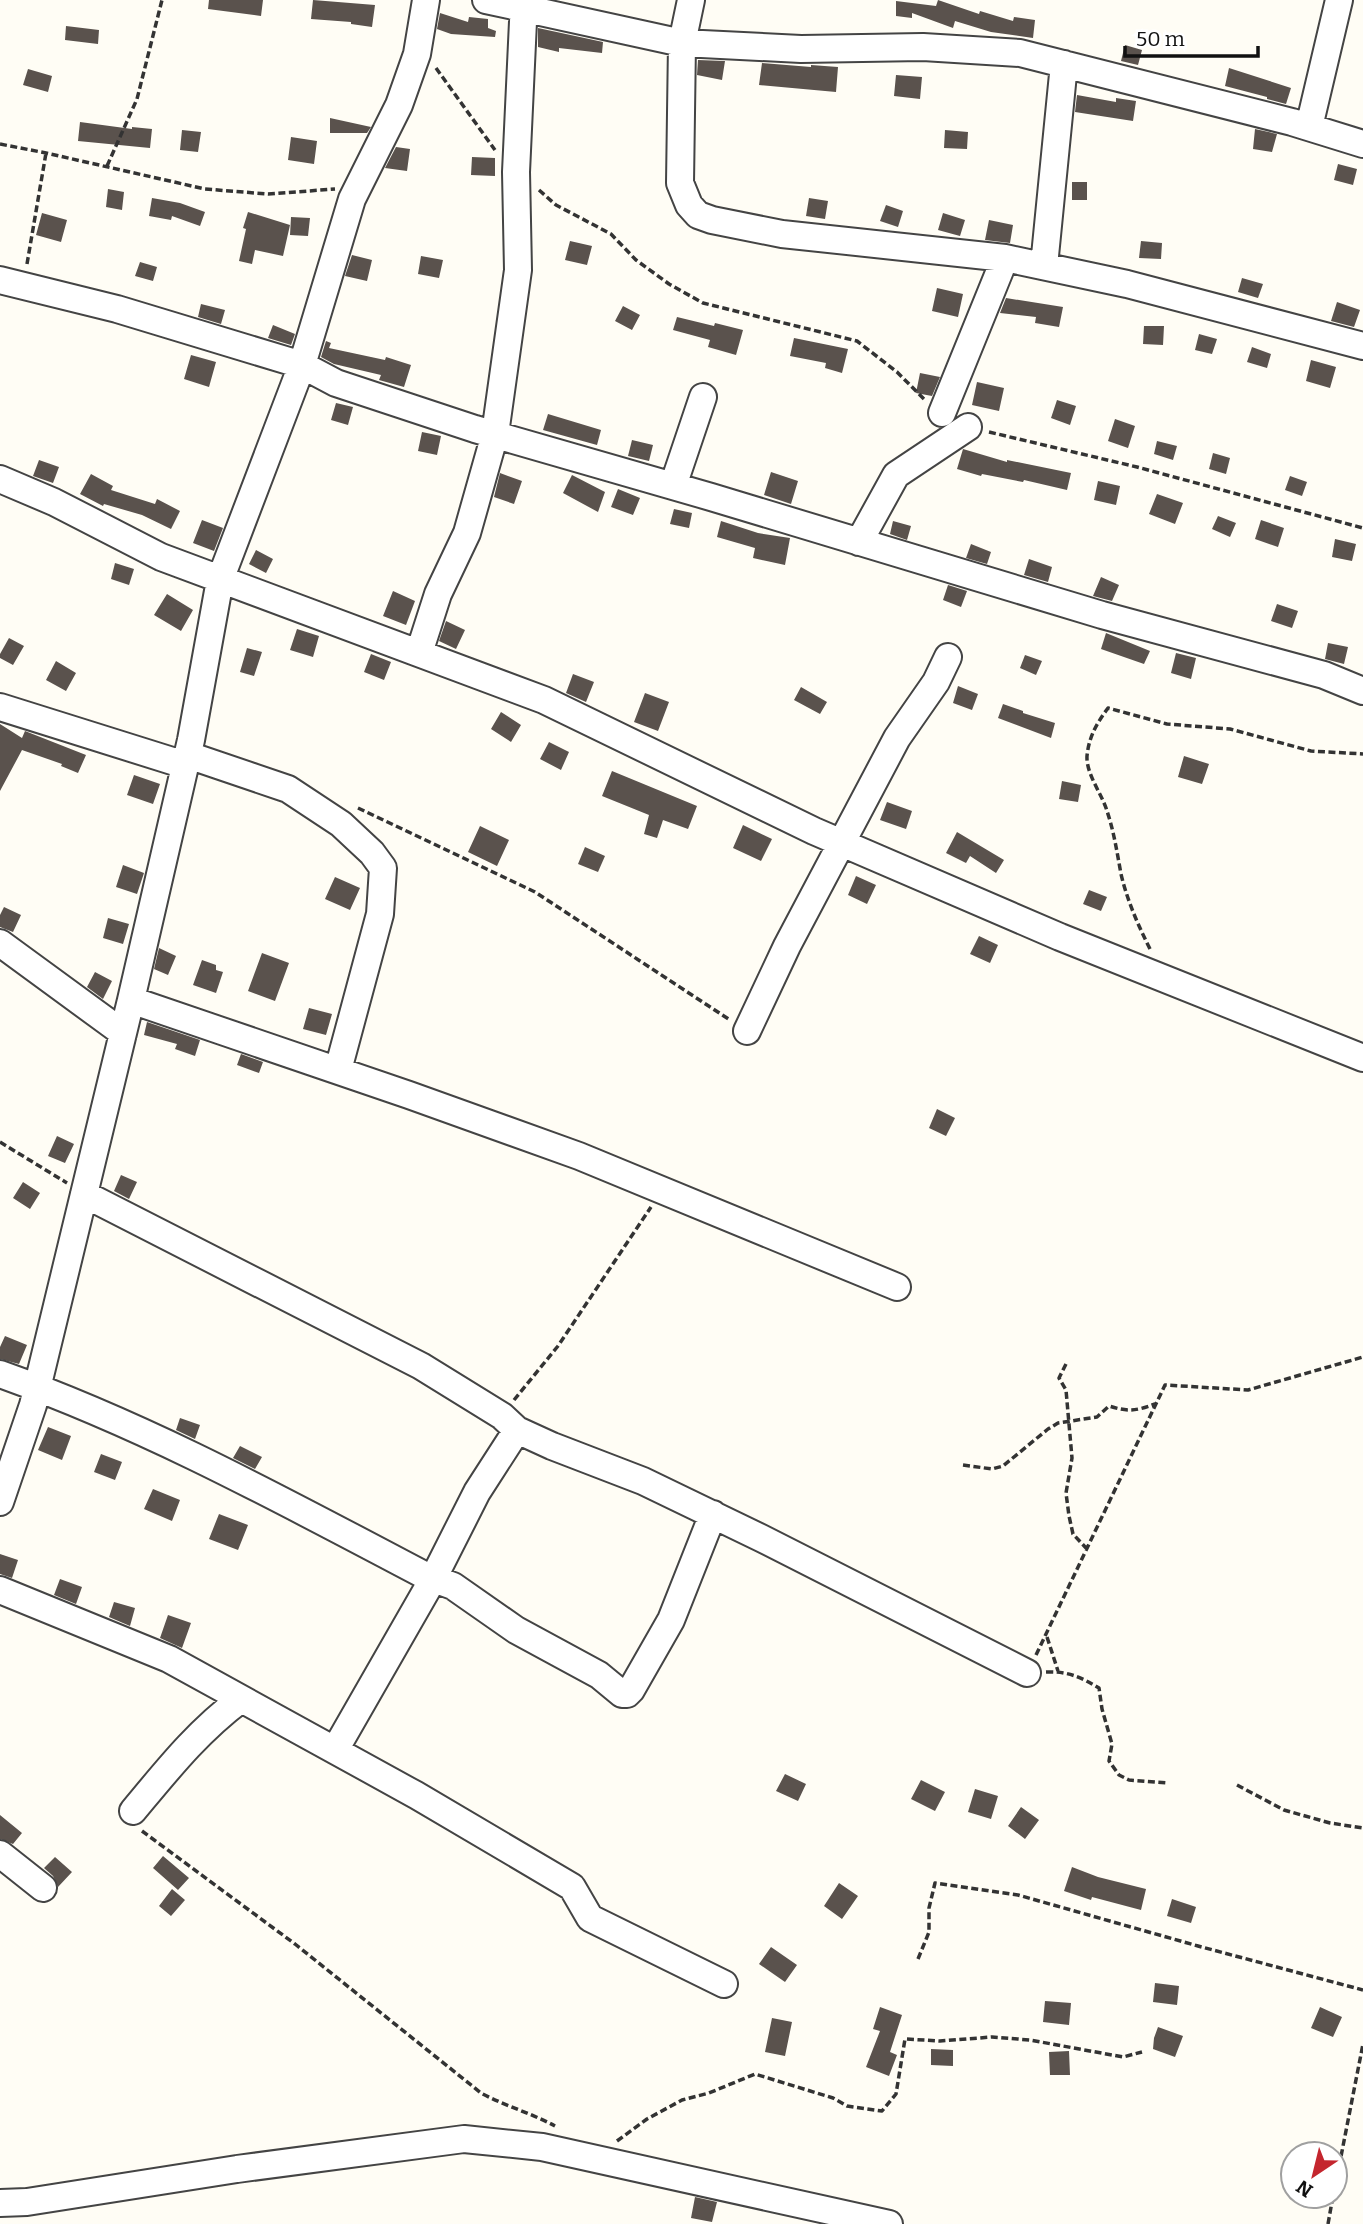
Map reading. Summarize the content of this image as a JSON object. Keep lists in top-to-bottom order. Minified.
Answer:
{"scale_bar":"50 m","north":"bottom left"}
